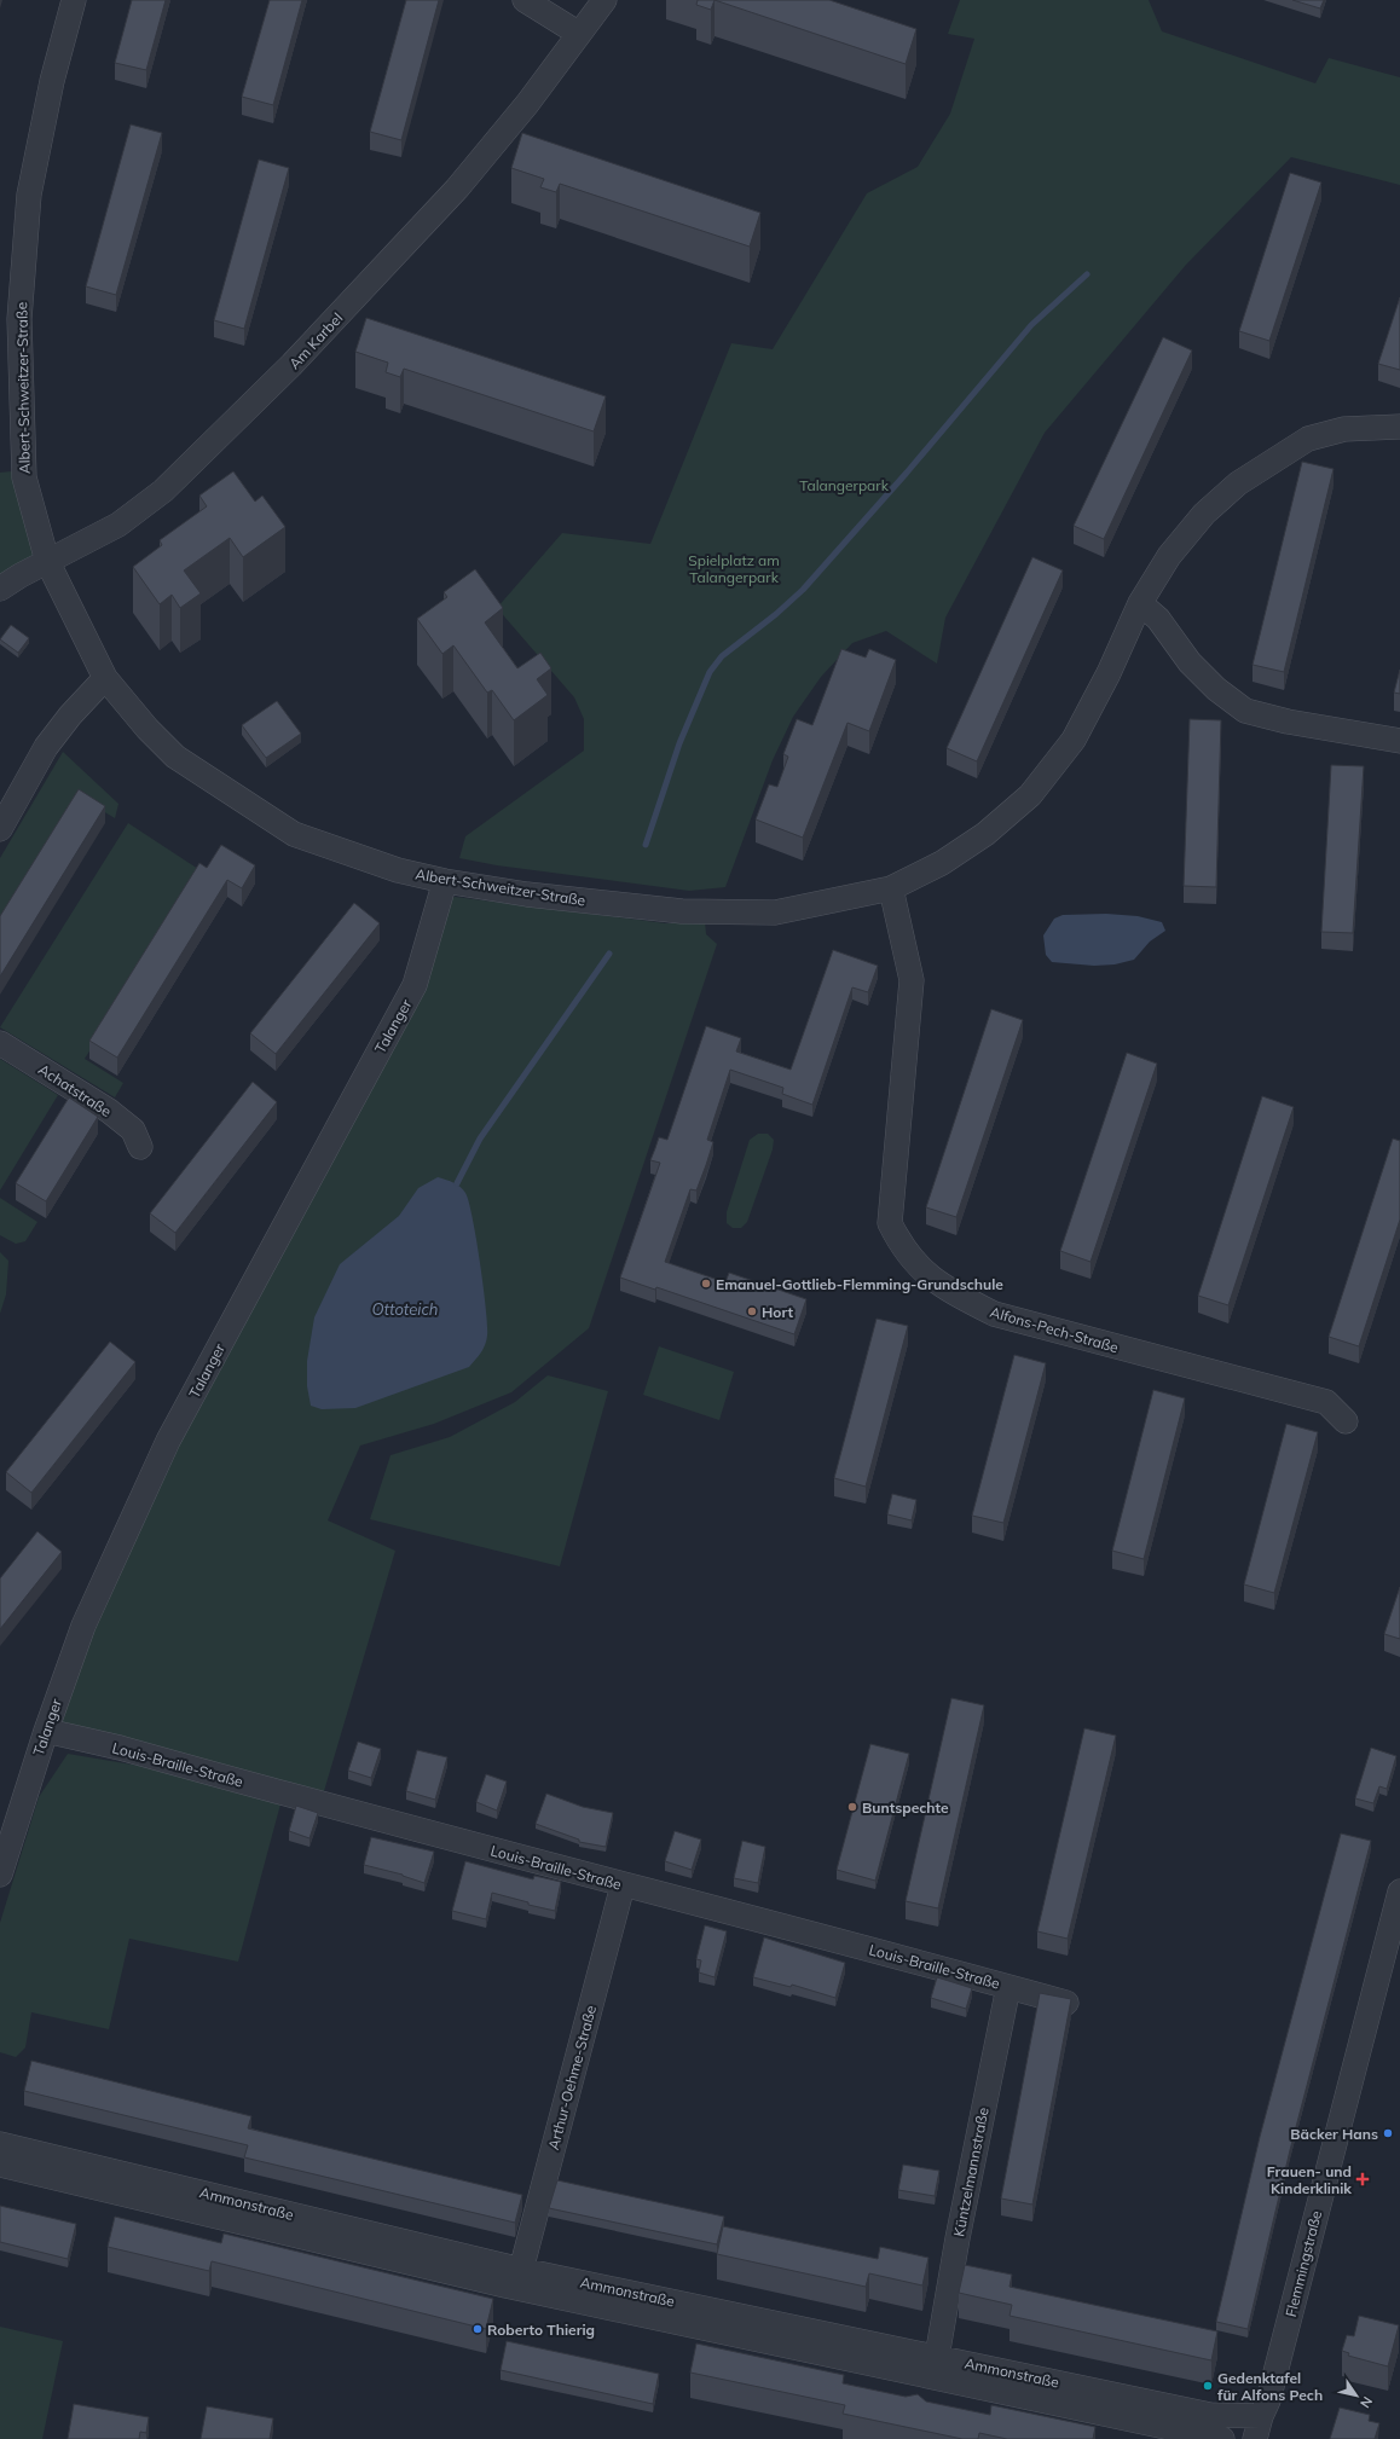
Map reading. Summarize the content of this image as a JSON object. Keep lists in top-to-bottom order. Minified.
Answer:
{"streets":{"street":["Am Karbel","Albert-Schweitzer-Straße","Talanger","Achatstraße","Alfons-Pech-Straße","Louis-Braille-Straße","Arthur-Oehme-Straße","Küntzelmannstraße","Ammonstraße","Flemmingstraße"]},"crossings":[["Am Karbel","Albert-Schweitzer-Straße"],["Albert-Schweitzer-Straße","Talanger"],["Albert-Schweitzer-Straße","Alfons-Pech-Straße"],["Talanger","Louis-Braille-Straße"],["Louis-Braille-Straße","Arthur-Oehme-Straße"],["Louis-Braille-Straße","Küntzelmannstraße"],["Arthur-Oehme-Straße","Ammonstraße"],["Küntzelmannstraße","Ammonstraße"],["Ammonstraße","Flemmingstraße"]],"water":["Ottoteich"],"parks":["Talangerpark","Spielplatz am Talangerpark"],"places":{"other":["Emanuel-Gottlieb-Flemming-Grundschule","Hort","Buntspechte","Bäcker Hans","Roberto Thierig","Gedenktafel für Alfons Pech"],"health":["Frauen- und Kinderklinik"]},"north":"bottom right"}
